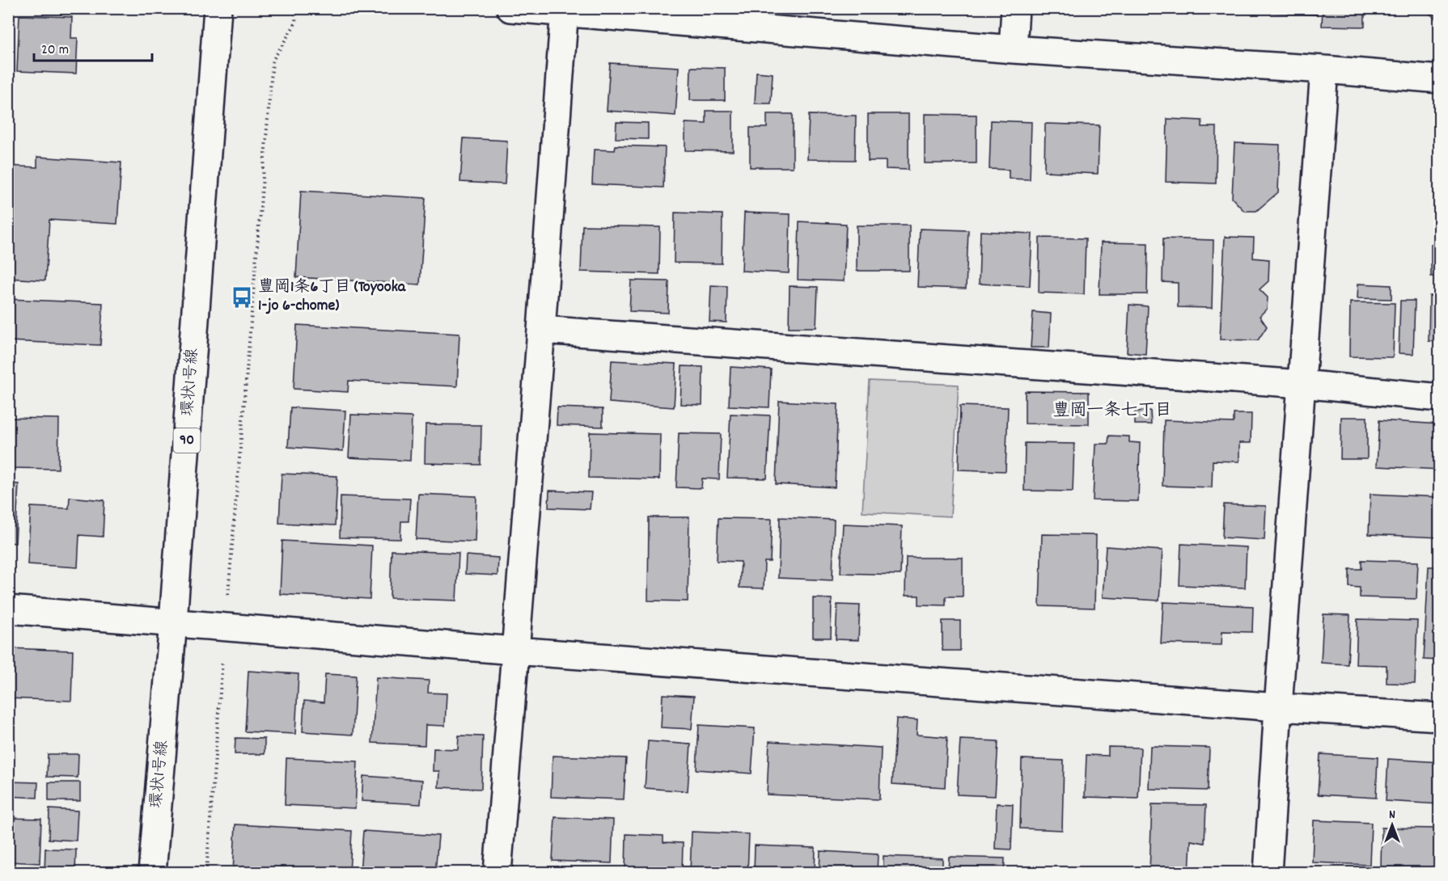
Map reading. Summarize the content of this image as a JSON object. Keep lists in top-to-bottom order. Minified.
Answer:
{"streets":{"street":["環状1号線","90"]},"districts":["豊岡一条七丁目"],"places":{"bus stop":["豊岡1条6丁目 (Toyooka 1-jo 6-chome)"]},"scale_bar":"20 m","north":"top"}
